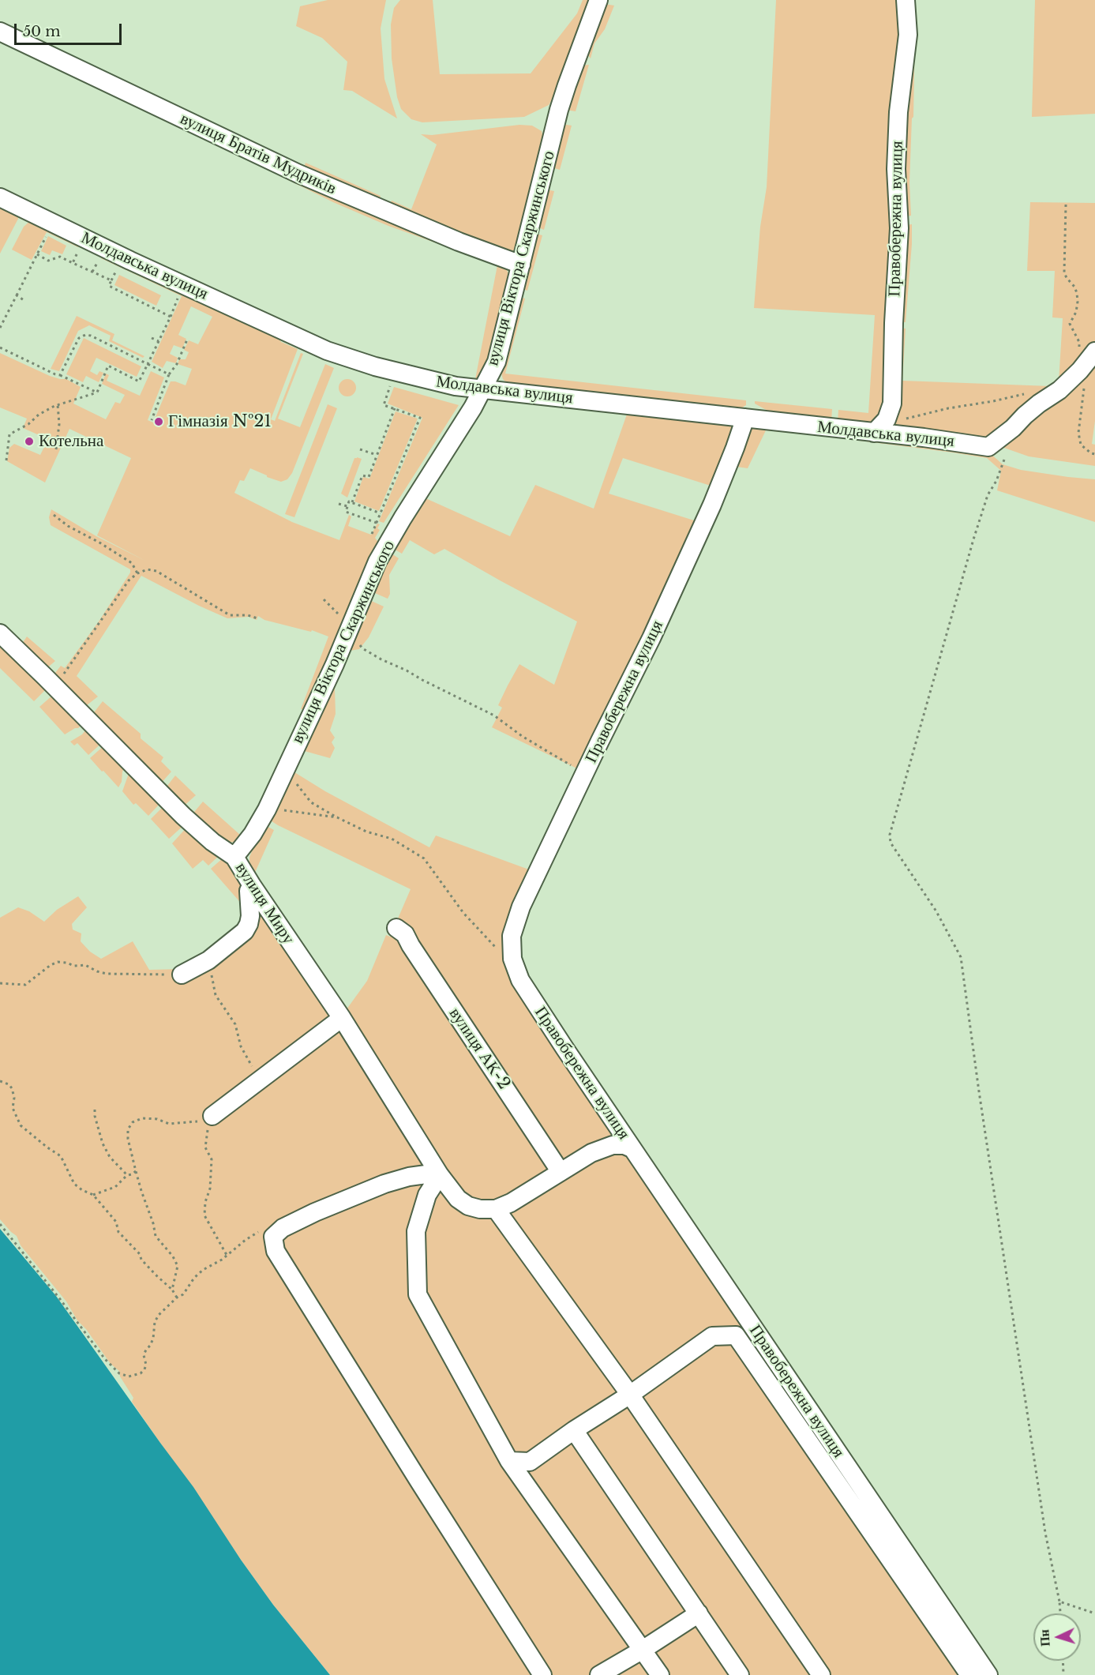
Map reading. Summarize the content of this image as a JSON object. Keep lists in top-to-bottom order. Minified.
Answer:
{"streets":{"street":["вулиця Братів Мудриків","Правобережна вулиця","вулиця Віктора Скаржинського","Молдавська вулиця","вулиця Миру","вулиця АК-2"]},"crossings":[["вулиця Братів Мудриків","вулиця Віктора Скаржинського"],["Правобережна вулиця","Молдавська вулиця"],["вулиця Віктора Скаржинського","Молдавська вулиця"],["вулиця Віктора Скаржинського","вулиця Миру"]],"places":["Гімназія №21","Котельна"],"scale_bar":"50 m","north":"left"}
